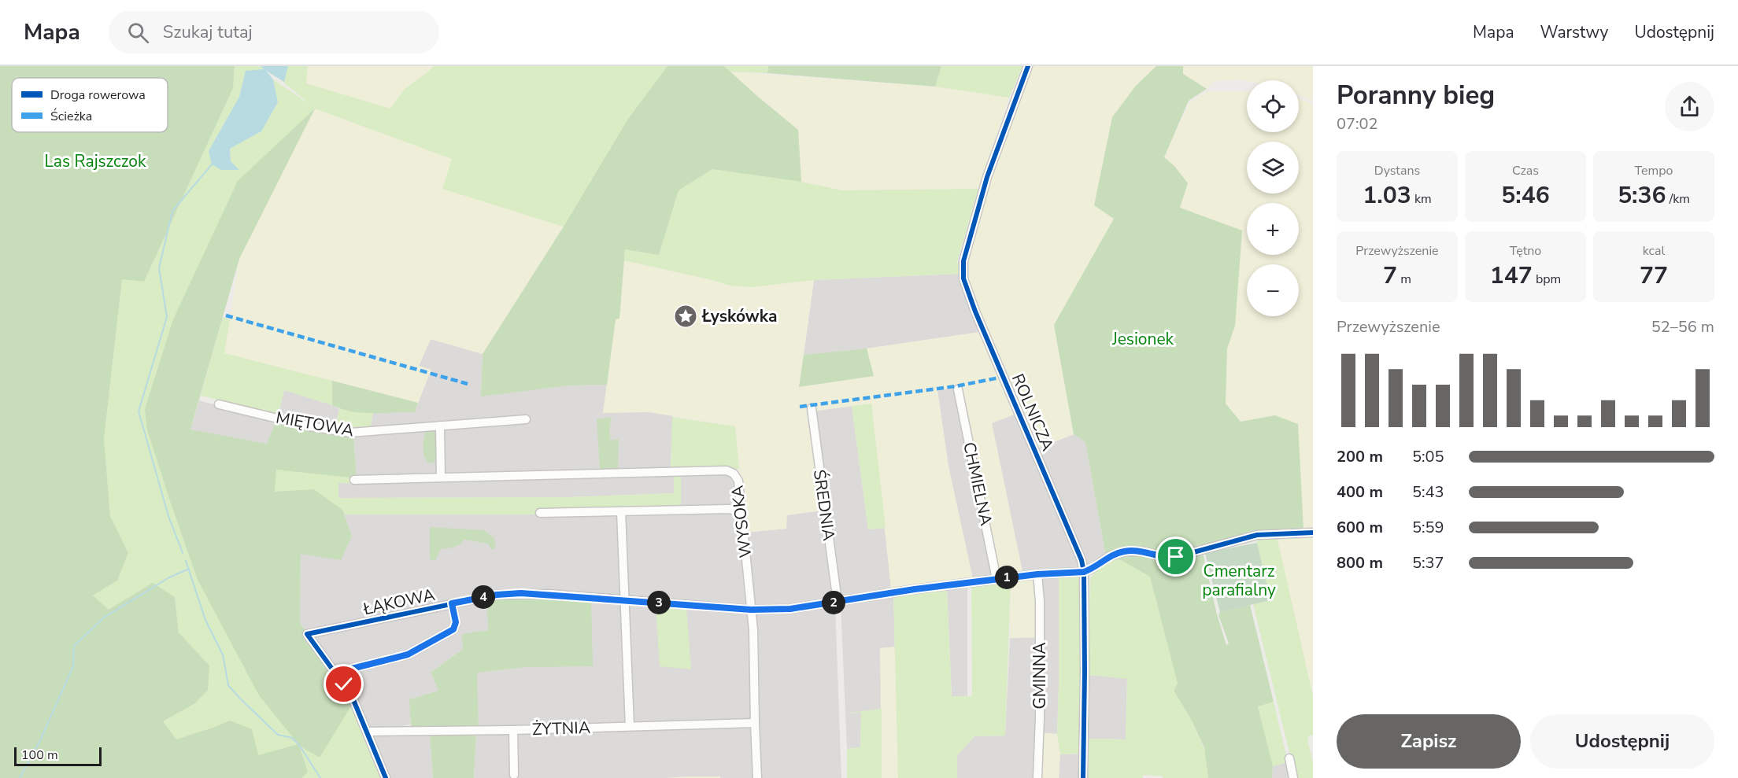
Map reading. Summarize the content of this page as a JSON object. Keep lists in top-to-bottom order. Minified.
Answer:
{"streets":{"street":["ROLNICZA","MIĘTOWA","CHMIELNA","ŚREDNIA","WYSOKA","ŁĄKOWA","GMINNA","ŻYTNIA"]},"crossings":[["ROLNICZA","ŁĄKOWA"],["CHMIELNA","ŁĄKOWA"],["ŚREDNIA","ŁĄKOWA"],["WYSOKA","ŁĄKOWA"],["WYSOKA","ŻYTNIA"],["ŁĄKOWA","GMINNA"],["ŁĄKOWA","ŻYTNIA"]],"parks":["Las Rajszczok","Jesionek","Cmentarz parafialny"],"places":{"place":["Łyskówka"]},"legend":["Droga rowerowa","Ścieżka"],"scale_bar":"100 m","page":{"header":"Mapa","search":"Szukaj tutaj","nav":["Mapa","Warstwy","Udostępnij"],"heading":["Poranny bieg","07:02"],"map_buttons":["+","−"],"stats":[["Dystans","1.03 km"],["Czas","5:46"],["Tempo","5:36 /km"],["Przewyższenie","7 m"],["Tętno","147 bpm"],["kcal","77"]],"chart":["Przewyższenie","52–56 m"],"list":[{"name":"200 m","note":"5:05"},{"name":"400 m","note":"5:43"},{"name":"600 m","note":"5:59"},{"name":"800 m","note":"5:37"}],"pins":["1","4","2","3"],"buttons":["Zapisz","Udostępnij"],"scale":"100 m"}}
